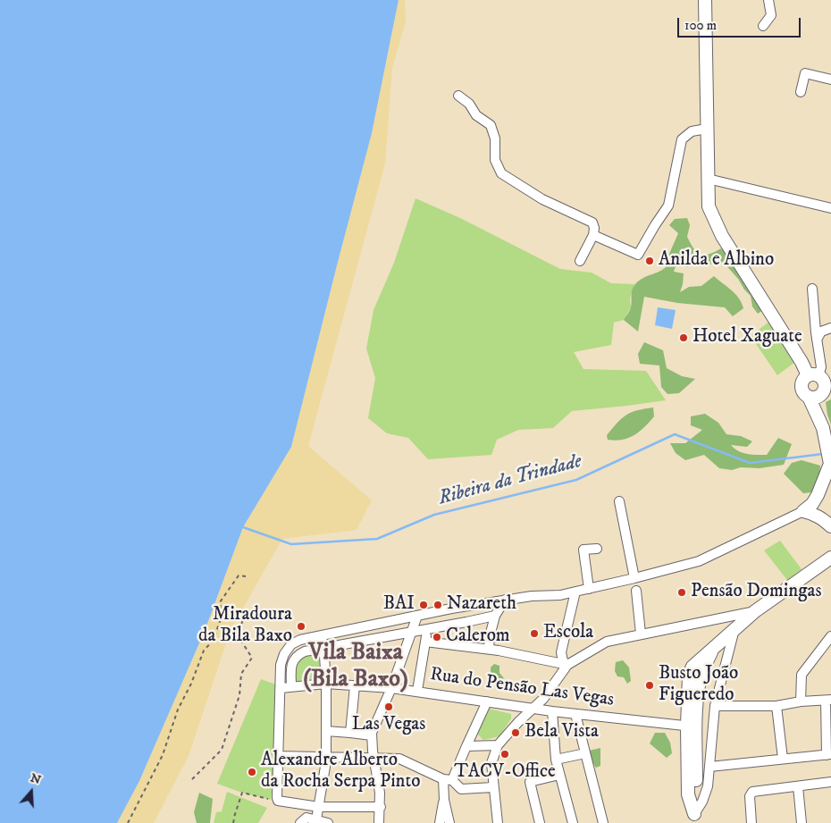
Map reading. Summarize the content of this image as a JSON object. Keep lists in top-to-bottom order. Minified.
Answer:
{"streets":{"street":["Rua do Pensão Las Vegas"]},"districts":["Vila Baixa (Bila Baxo)"],"water":["Ribeira da Trindade"],"places":["Anilda e Albino","Hotel Xaguate","Pensão Domingas","BAI","Nazareth","Miradoura da Bila Baxo","Escola","Calerom","Busto João Figueredo","Las Vegas","Bela Vista","TACV-Office","Alexandre Alberto da Rocha Serpa Pinto"],"scale_bar":"100 m","north":"top"}
